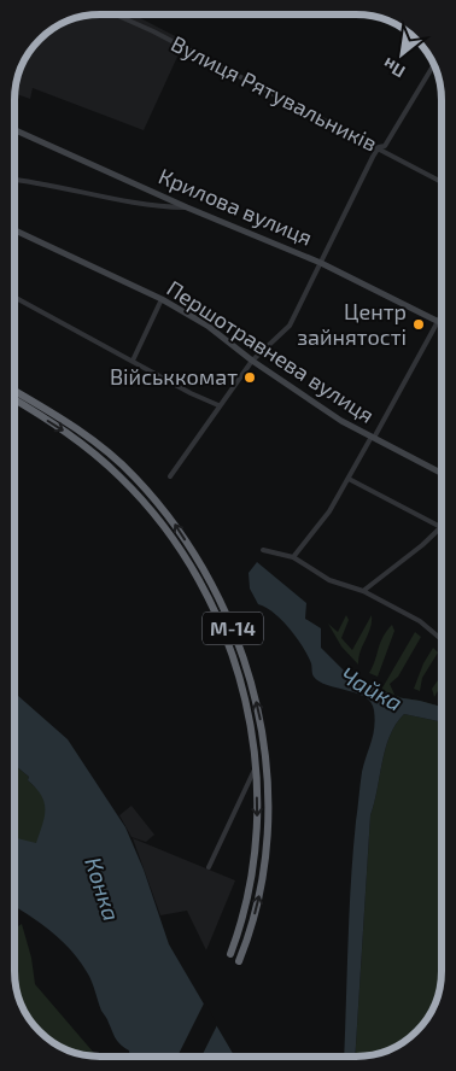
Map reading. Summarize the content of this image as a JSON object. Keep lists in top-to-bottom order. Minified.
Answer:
{"streets":{"highway":["М-14"],"street":["Вулиця Рятувальників","Крилова вулиця","Першотравнева вулиця"]},"water":["Чайка","Конка"],"places":["Центр зайнятості","Військкомат"],"north":"bottom left"}
